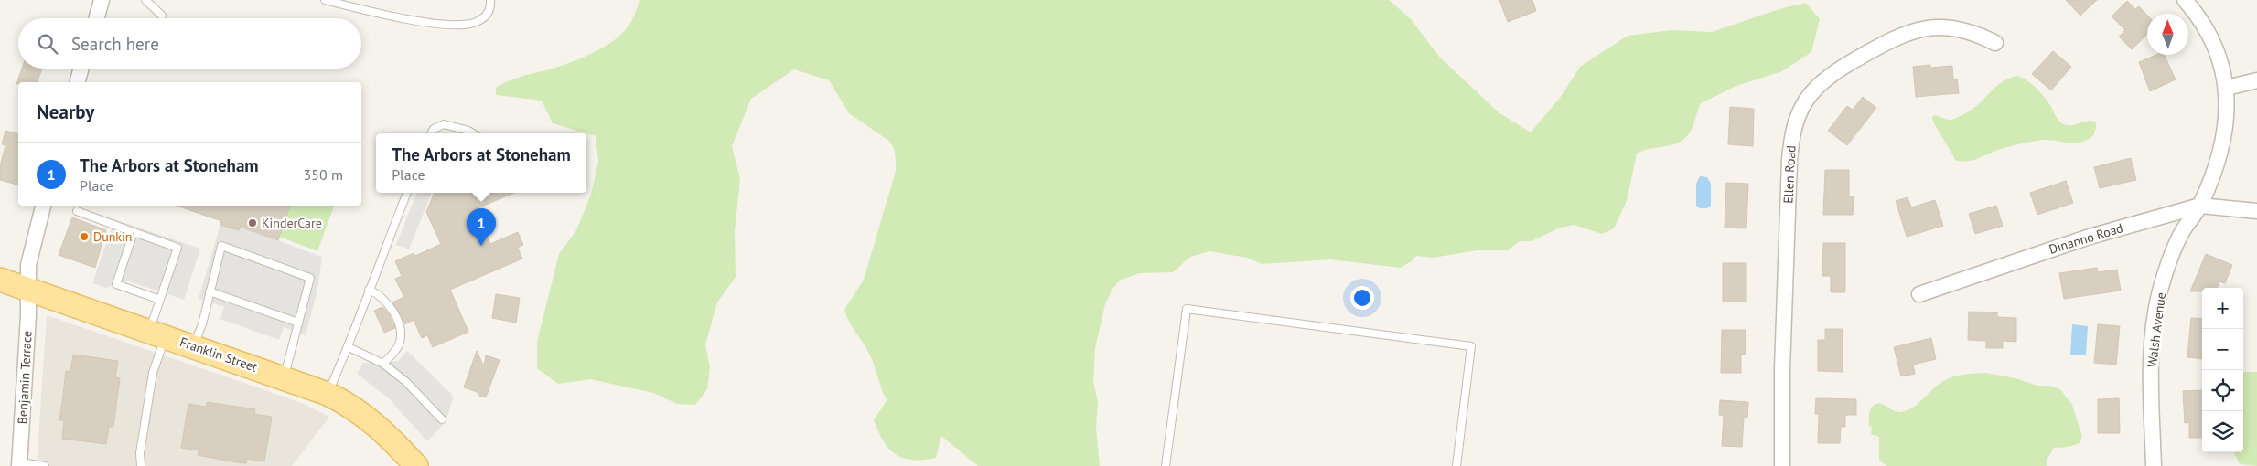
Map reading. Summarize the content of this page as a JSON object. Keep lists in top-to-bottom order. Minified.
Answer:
{"streets":{"main road":["Franklin Street"],"street":["Ellen Road","Dinanno Road","Walsh Avenue","Benjamin Terrace"]},"crossings":[["Dinanno Road","Walsh Avenue"],["Franklin Street","Benjamin Terrace"]],"places":["KinderCare","Dunkin'"],"north":"top","page":{"search":"Search here","heading":"Nearby","popup":["The Arbors at Stoneham","Place"],"list":[{"mark":"1","name":"The Arbors at Stoneham","note":"Place","value":"350 m"}],"pins":"1","map_buttons":["+","−"]}}
